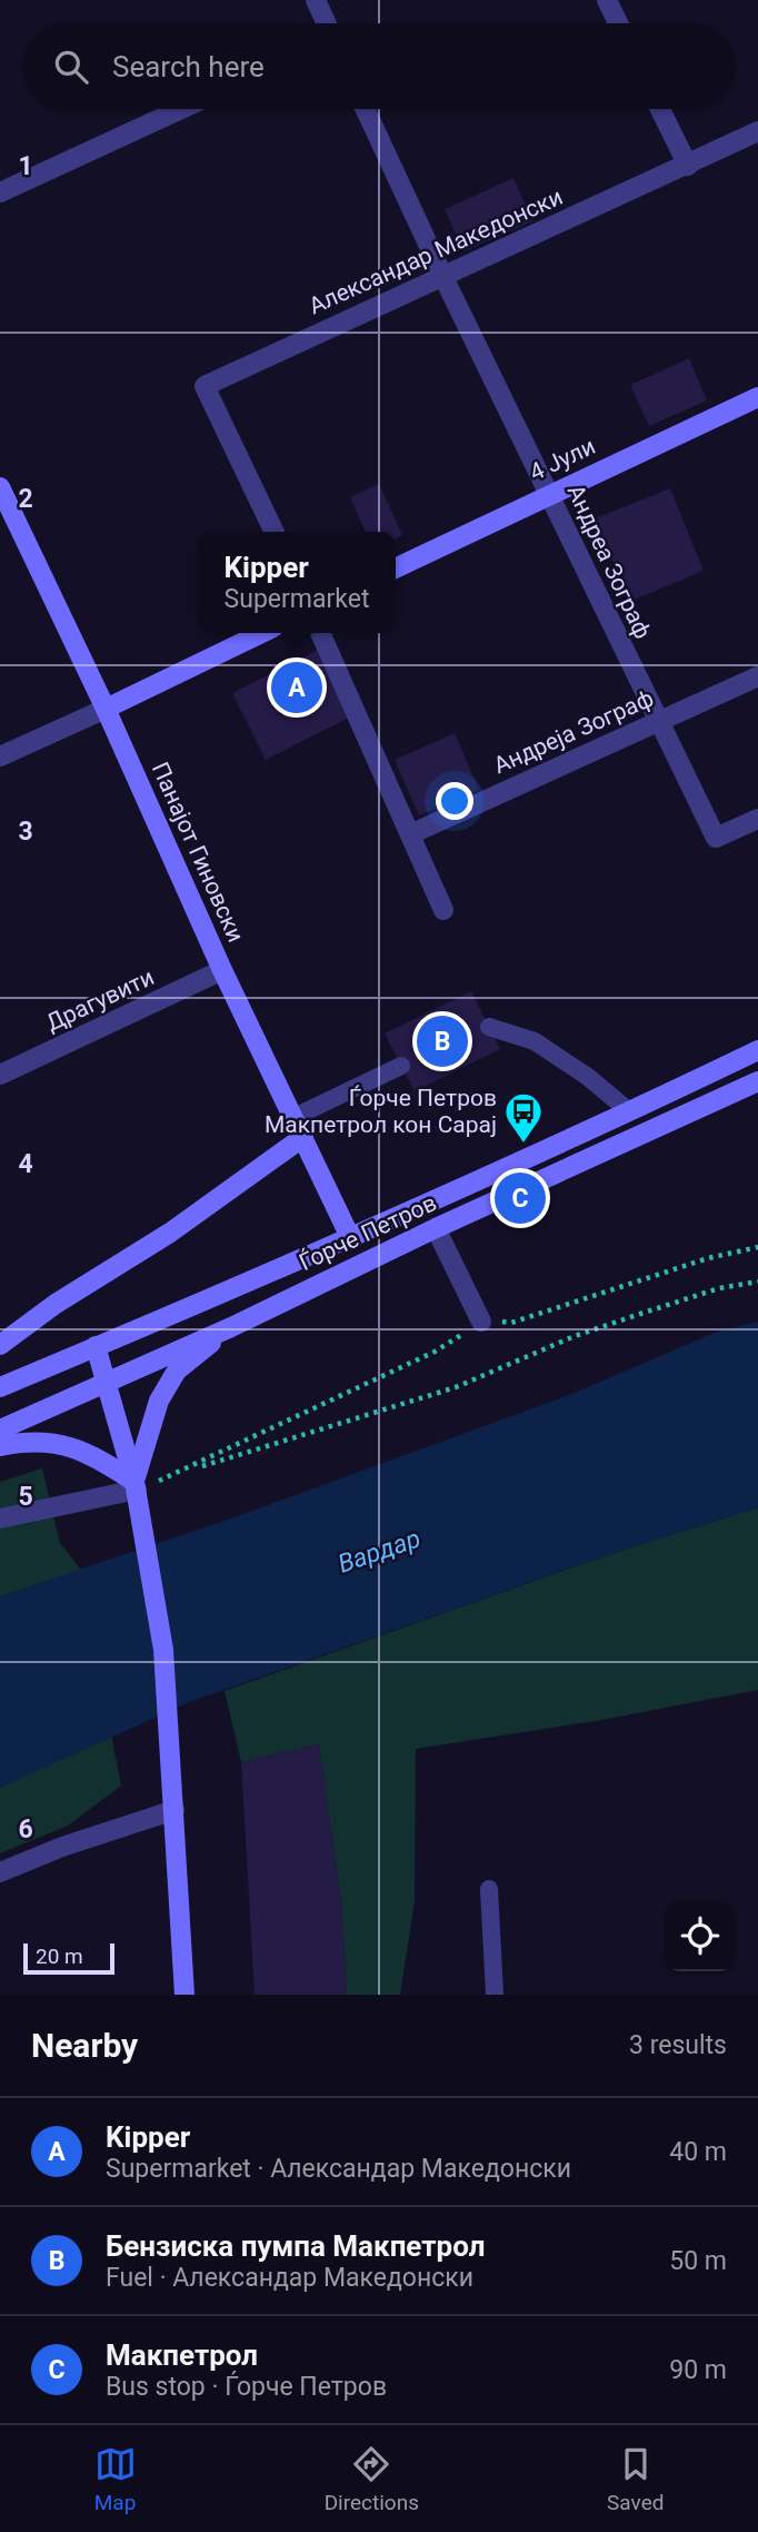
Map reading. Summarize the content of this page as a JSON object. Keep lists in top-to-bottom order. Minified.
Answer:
{"streets":{"main road":["4 Јули","Панајот Гиновски","Ѓорче Петров"],"street":["Александар Македонски","Андреа Зограф","Андреја Зограф","Драгувити"]},"crossings":[["Александар Македонски","Андреа Зограф"],["4 Јули","Андреа Зограф"],["Андреа Зограф","Андреја Зограф"],["Панајот Гиновски","Драгувити"],["Панајот Гиновски","Ѓорче Петров"]],"water":["Вардар"],"places":{"bus stop":["Ѓорче Петров Макпетрол кон Сарај"]},"scale_bar":"20 m","page":{"search":"Search here","popup":["Kipper","Supermarket"],"pins":["A","B","C"],"scale":"20 m","heading":["Nearby","3 results"],"list":[{"mark":"A","name":"Kipper","note":"Supermarket · Αлександар Македонски","value":"40 m"},{"mark":"B","name":"Бензиска пумпа Макпетрол","note":"Fuel · Αлександар Македонски","value":"50 m"},{"mark":"C","name":"Макпетрол","note":"Bus stop · Ѓорче Петров","value":"90 m"}],"nav":["Map","Directions","Saved"]},"grid":{"rows":["1","2","3","4","5","6"]}}
